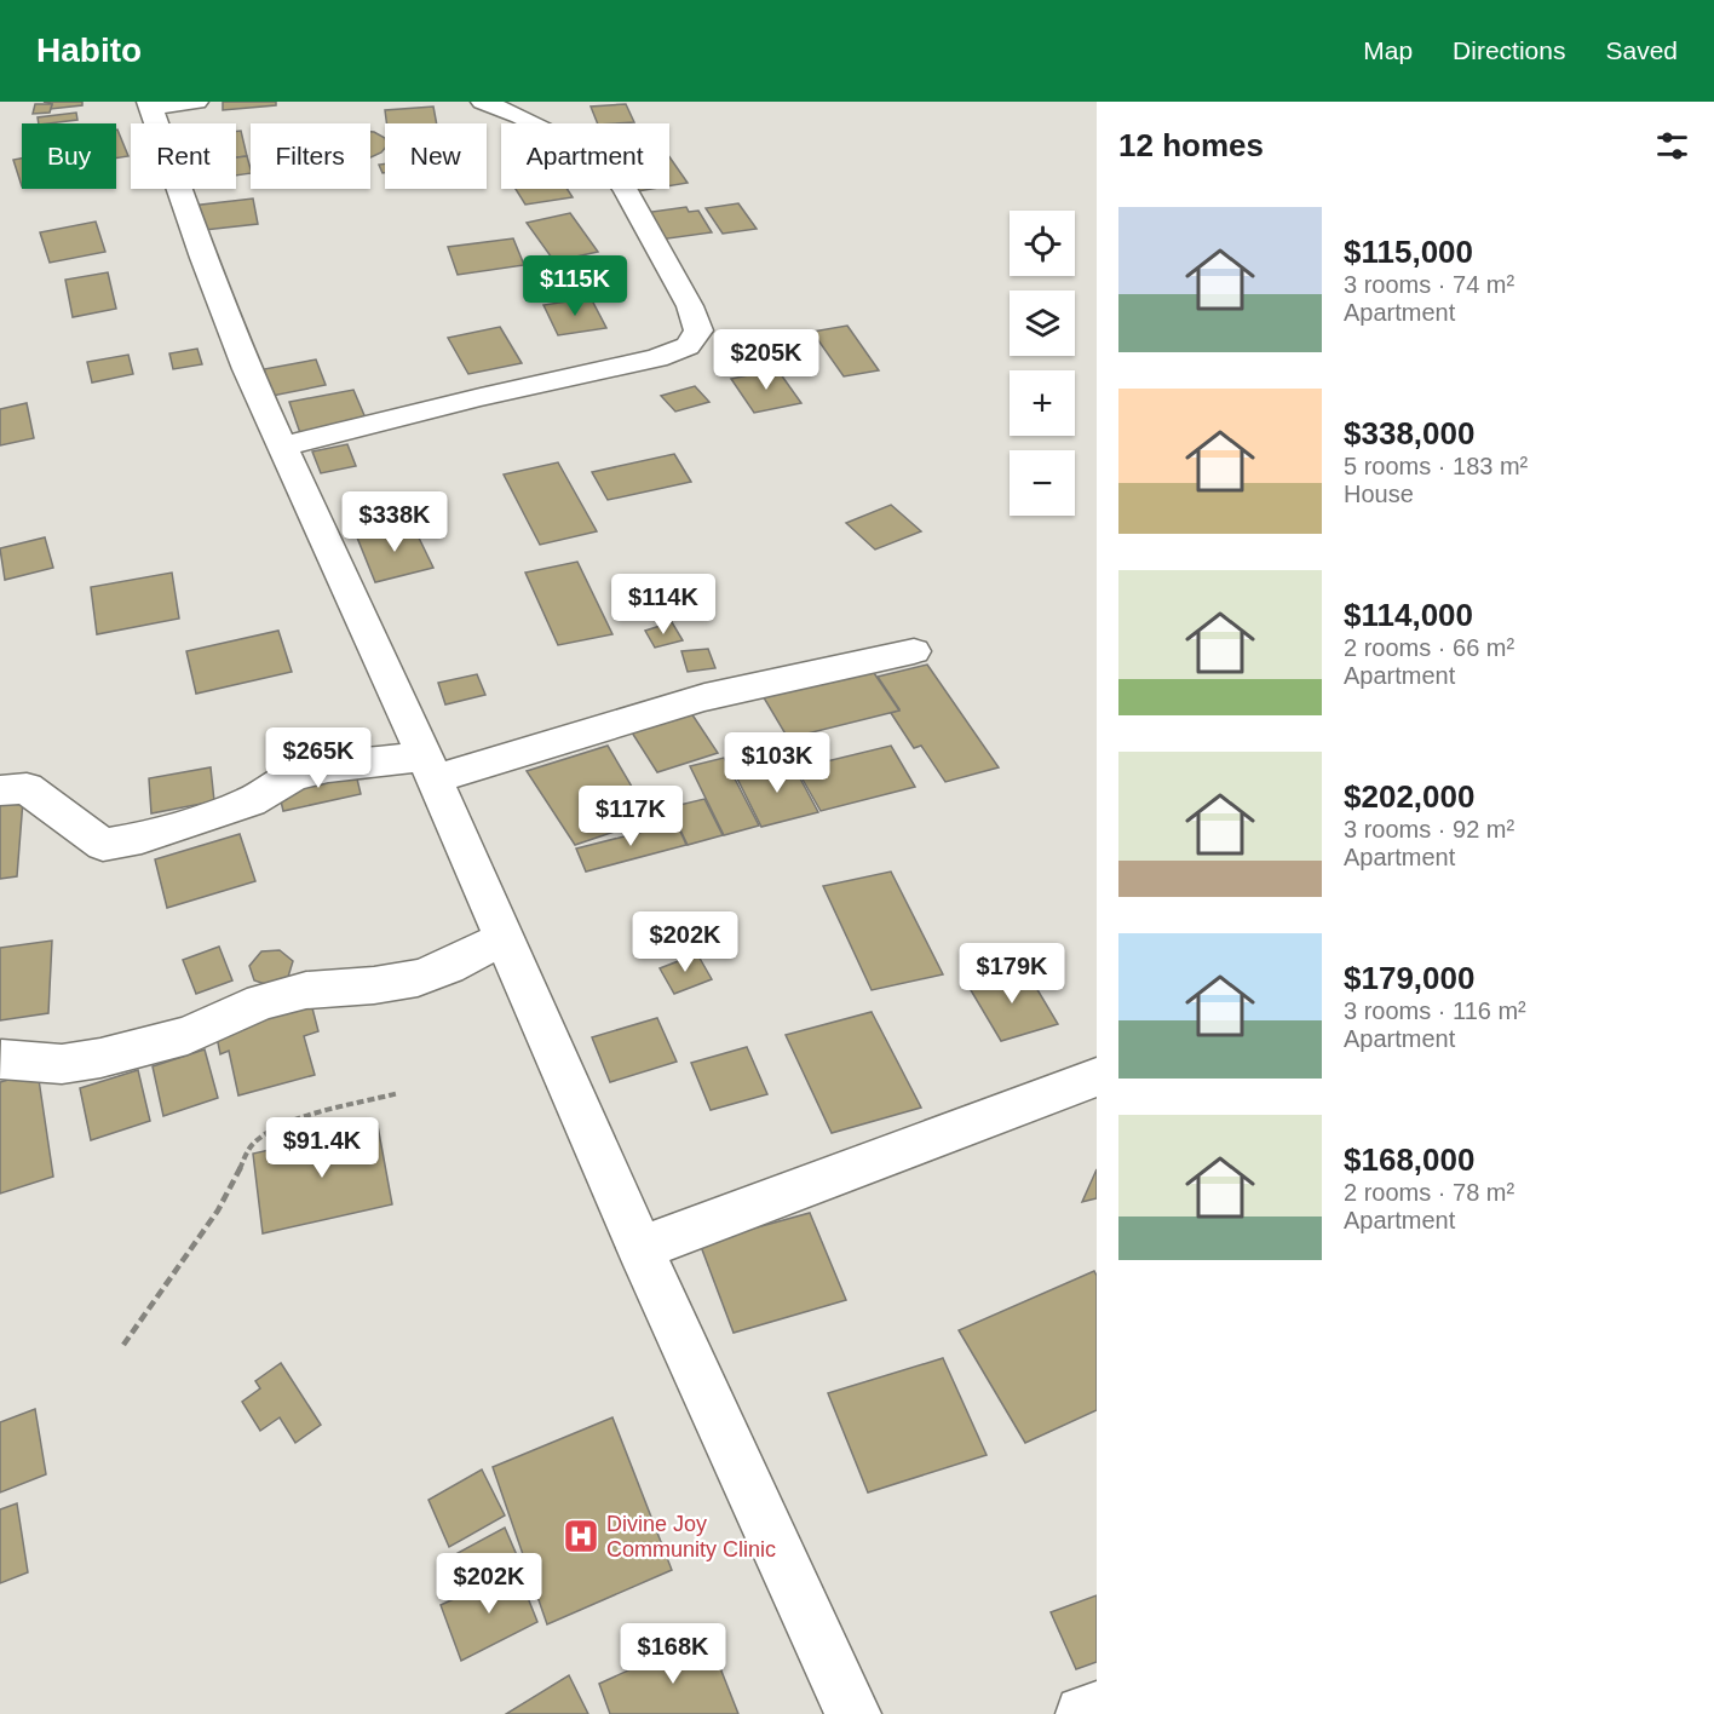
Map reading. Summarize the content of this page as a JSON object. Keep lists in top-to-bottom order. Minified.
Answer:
{"places":{"hospital":["Divine Joy Community Clinic"]},"page":{"header":"Habito","nav":["Map","Directions","Saved"],"heading":"12 homes","chip":["Buy","Rent","Filters","New","Apartment"],"list":[{"name":"$115,000","note":"3 rooms · 74 m² · Apartment"},{"name":"$338,000","note":"5 rooms · 183 m² · House"},{"name":"$114,000","note":"2 rooms · 66 m² · Apartment"},{"name":"$202,000","note":"3 rooms · 92 m² · Apartment"},{"name":"$179,000","note":"3 rooms · 116 m² · Apartment"},{"name":"$168,000","note":"2 rooms · 78 m² · Apartment"}],"map_buttons":["+","−"],"price":["$115K","$205K","$338K","$114K","$265K","$103K","$117K","$202K","$179K","$91.4K","$202K","$168K"]}}
